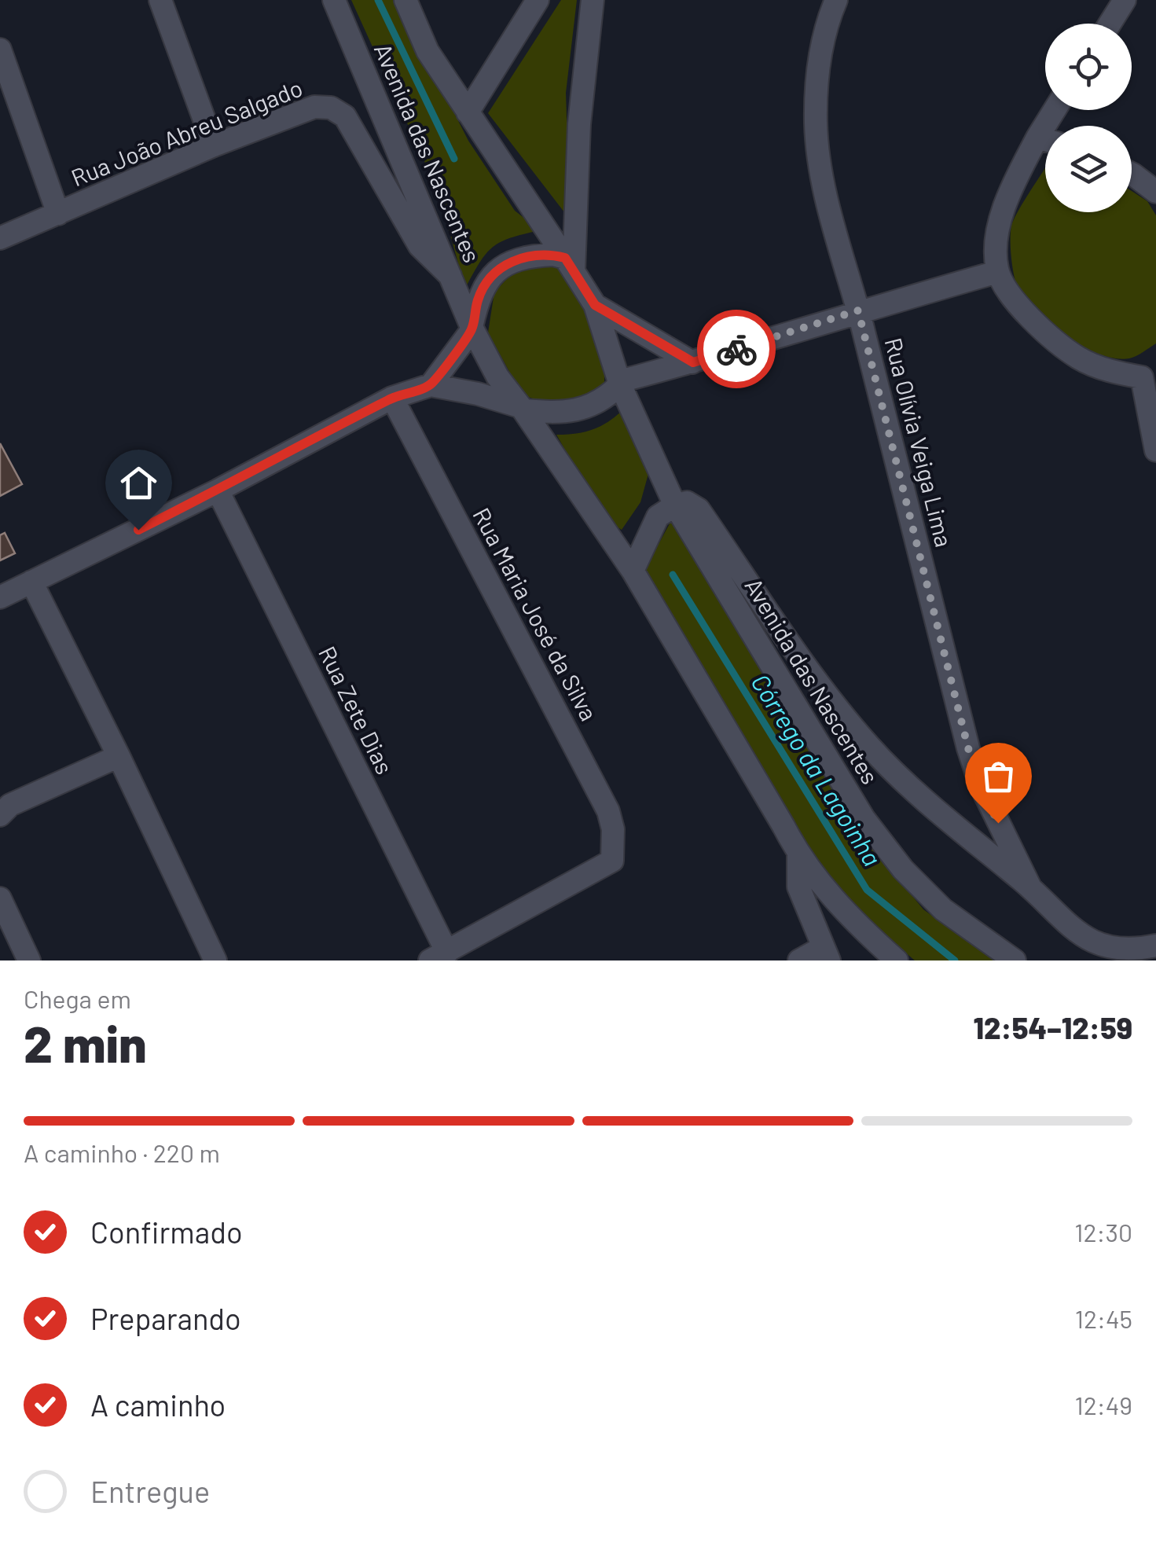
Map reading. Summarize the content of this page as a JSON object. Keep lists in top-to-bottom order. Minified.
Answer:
{"streets":{"street":["Rua João Abreu Salgado","Avenida das Nascentes","Rua Olívia Veiga Lima","Rua Maria José da Silva","Rua Zete Dias"]},"crossings":[["Rua João Abreu Salgado","Avenida das Nascentes"],["Rua Maria José da Silva","Rua Zete Dias"]],"water":["Córrego da Lagoinha"],"page":{"heading":["2 min","Chega em","12:54–12:59"],"bar":"A caminho · 220 m","list":[["Confirmado","12:30"],["Preparando","12:45"],["A caminho","12:49"],"Entregue"]}}
